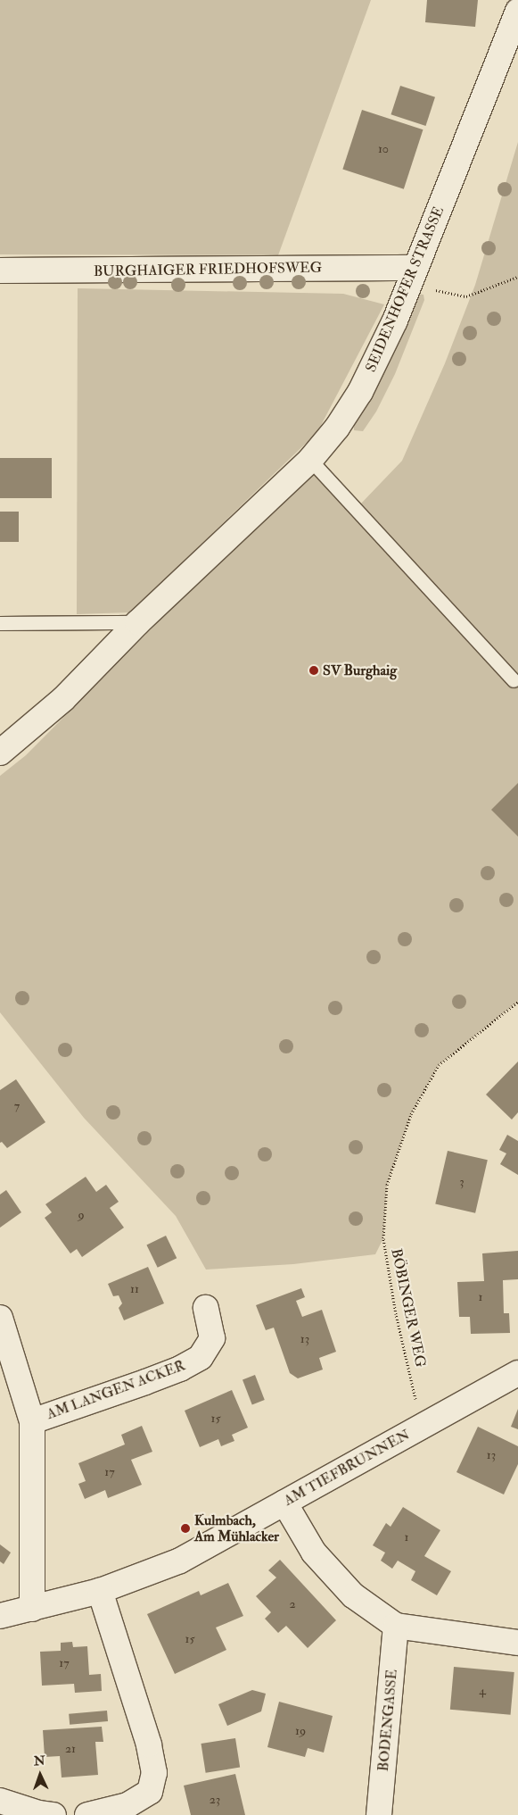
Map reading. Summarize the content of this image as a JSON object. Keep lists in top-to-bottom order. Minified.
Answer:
{"streets":{"street":["BURGHAIGER FRIEDHOFSWEG","SEIDENHOFER STRASSE","AM LANGEN ACKER","AM TIEFBRUNNEN","BODENGASSE"],"path":["BÖBINGER WEG"]},"crossings":[["BURGHAIGER FRIEDHOFSWEG","SEIDENHOFER STRASSE"],["BÖBINGER WEG","AM TIEFBRUNNEN"],["AM LANGEN ACKER","AM TIEFBRUNNEN"]],"places":["SV Burghaig","Kulmbach, Am Mühlacker"],"house_numbers":["10","7","3","9","11","1","13","15","13","17","1","2","15","17","4","19","21","23"],"north":"top"}
